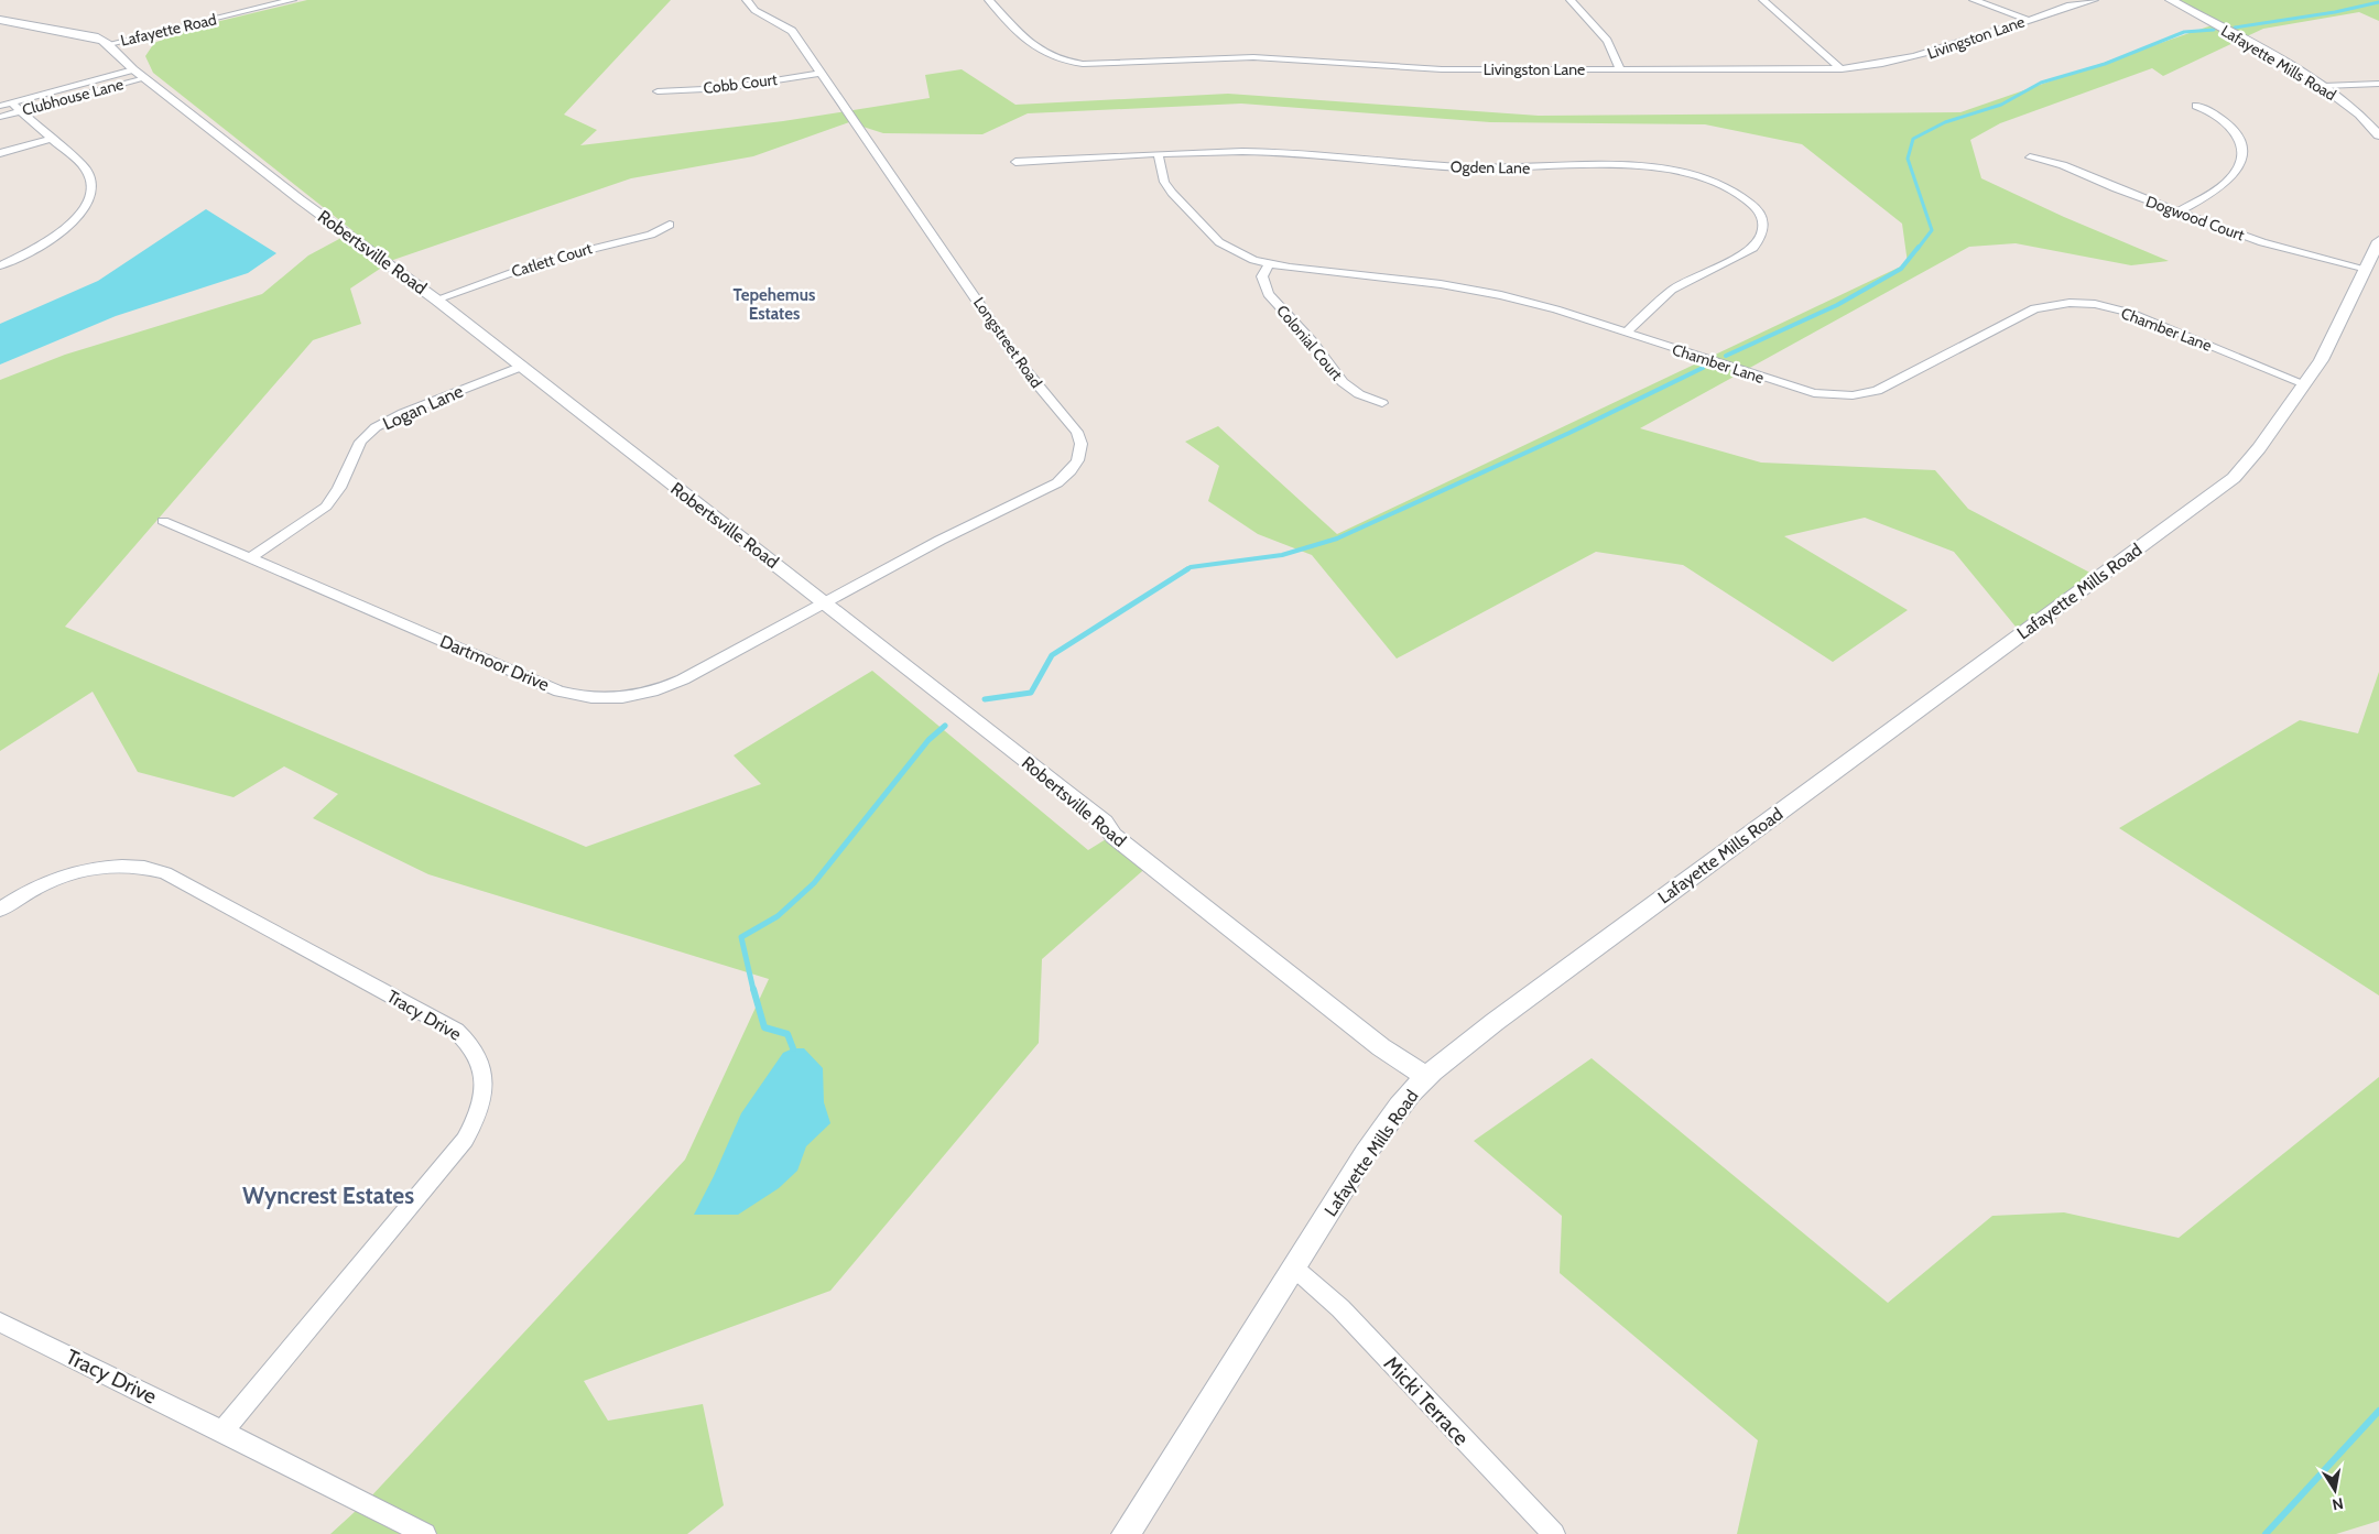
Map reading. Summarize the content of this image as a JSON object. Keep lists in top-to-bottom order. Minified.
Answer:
{"streets":{"street":["Lafayette Road","Livingston Lane","Lafayette Mills Road","Cobb Court","Clubhouse Lane","Ogden Lane","Dogwood Court","Robertsville Road","Catlett Court","Chamber Lane","Longstreet Road","Colonial Court","Logan Lane","Dartmoor Drive","Tracy Drive","Micki Terrace"]},"crossings":[["Lafayette Road","Robertsville Road"],["Lafayette Mills Road","Dogwood Court"],["Lafayette Mills Road","Robertsville Road"],["Lafayette Mills Road","Chamber Lane"],["Lafayette Mills Road","Micki Terrace"],["Cobb Court","Longstreet Road"],["Clubhouse Lane","Robertsville Road"],["Ogden Lane","Chamber Lane"],["Robertsville Road","Catlett Court"],["Robertsville Road","Longstreet Road"],["Robertsville Road","Logan Lane"],["Robertsville Road","Dartmoor Drive"],["Chamber Lane","Colonial Court"],["Longstreet Road","Dartmoor Drive"],["Logan Lane","Dartmoor Drive"]],"districts":["Tepehemus Estates","Wyncrest Estates"],"north":"bottom"}
